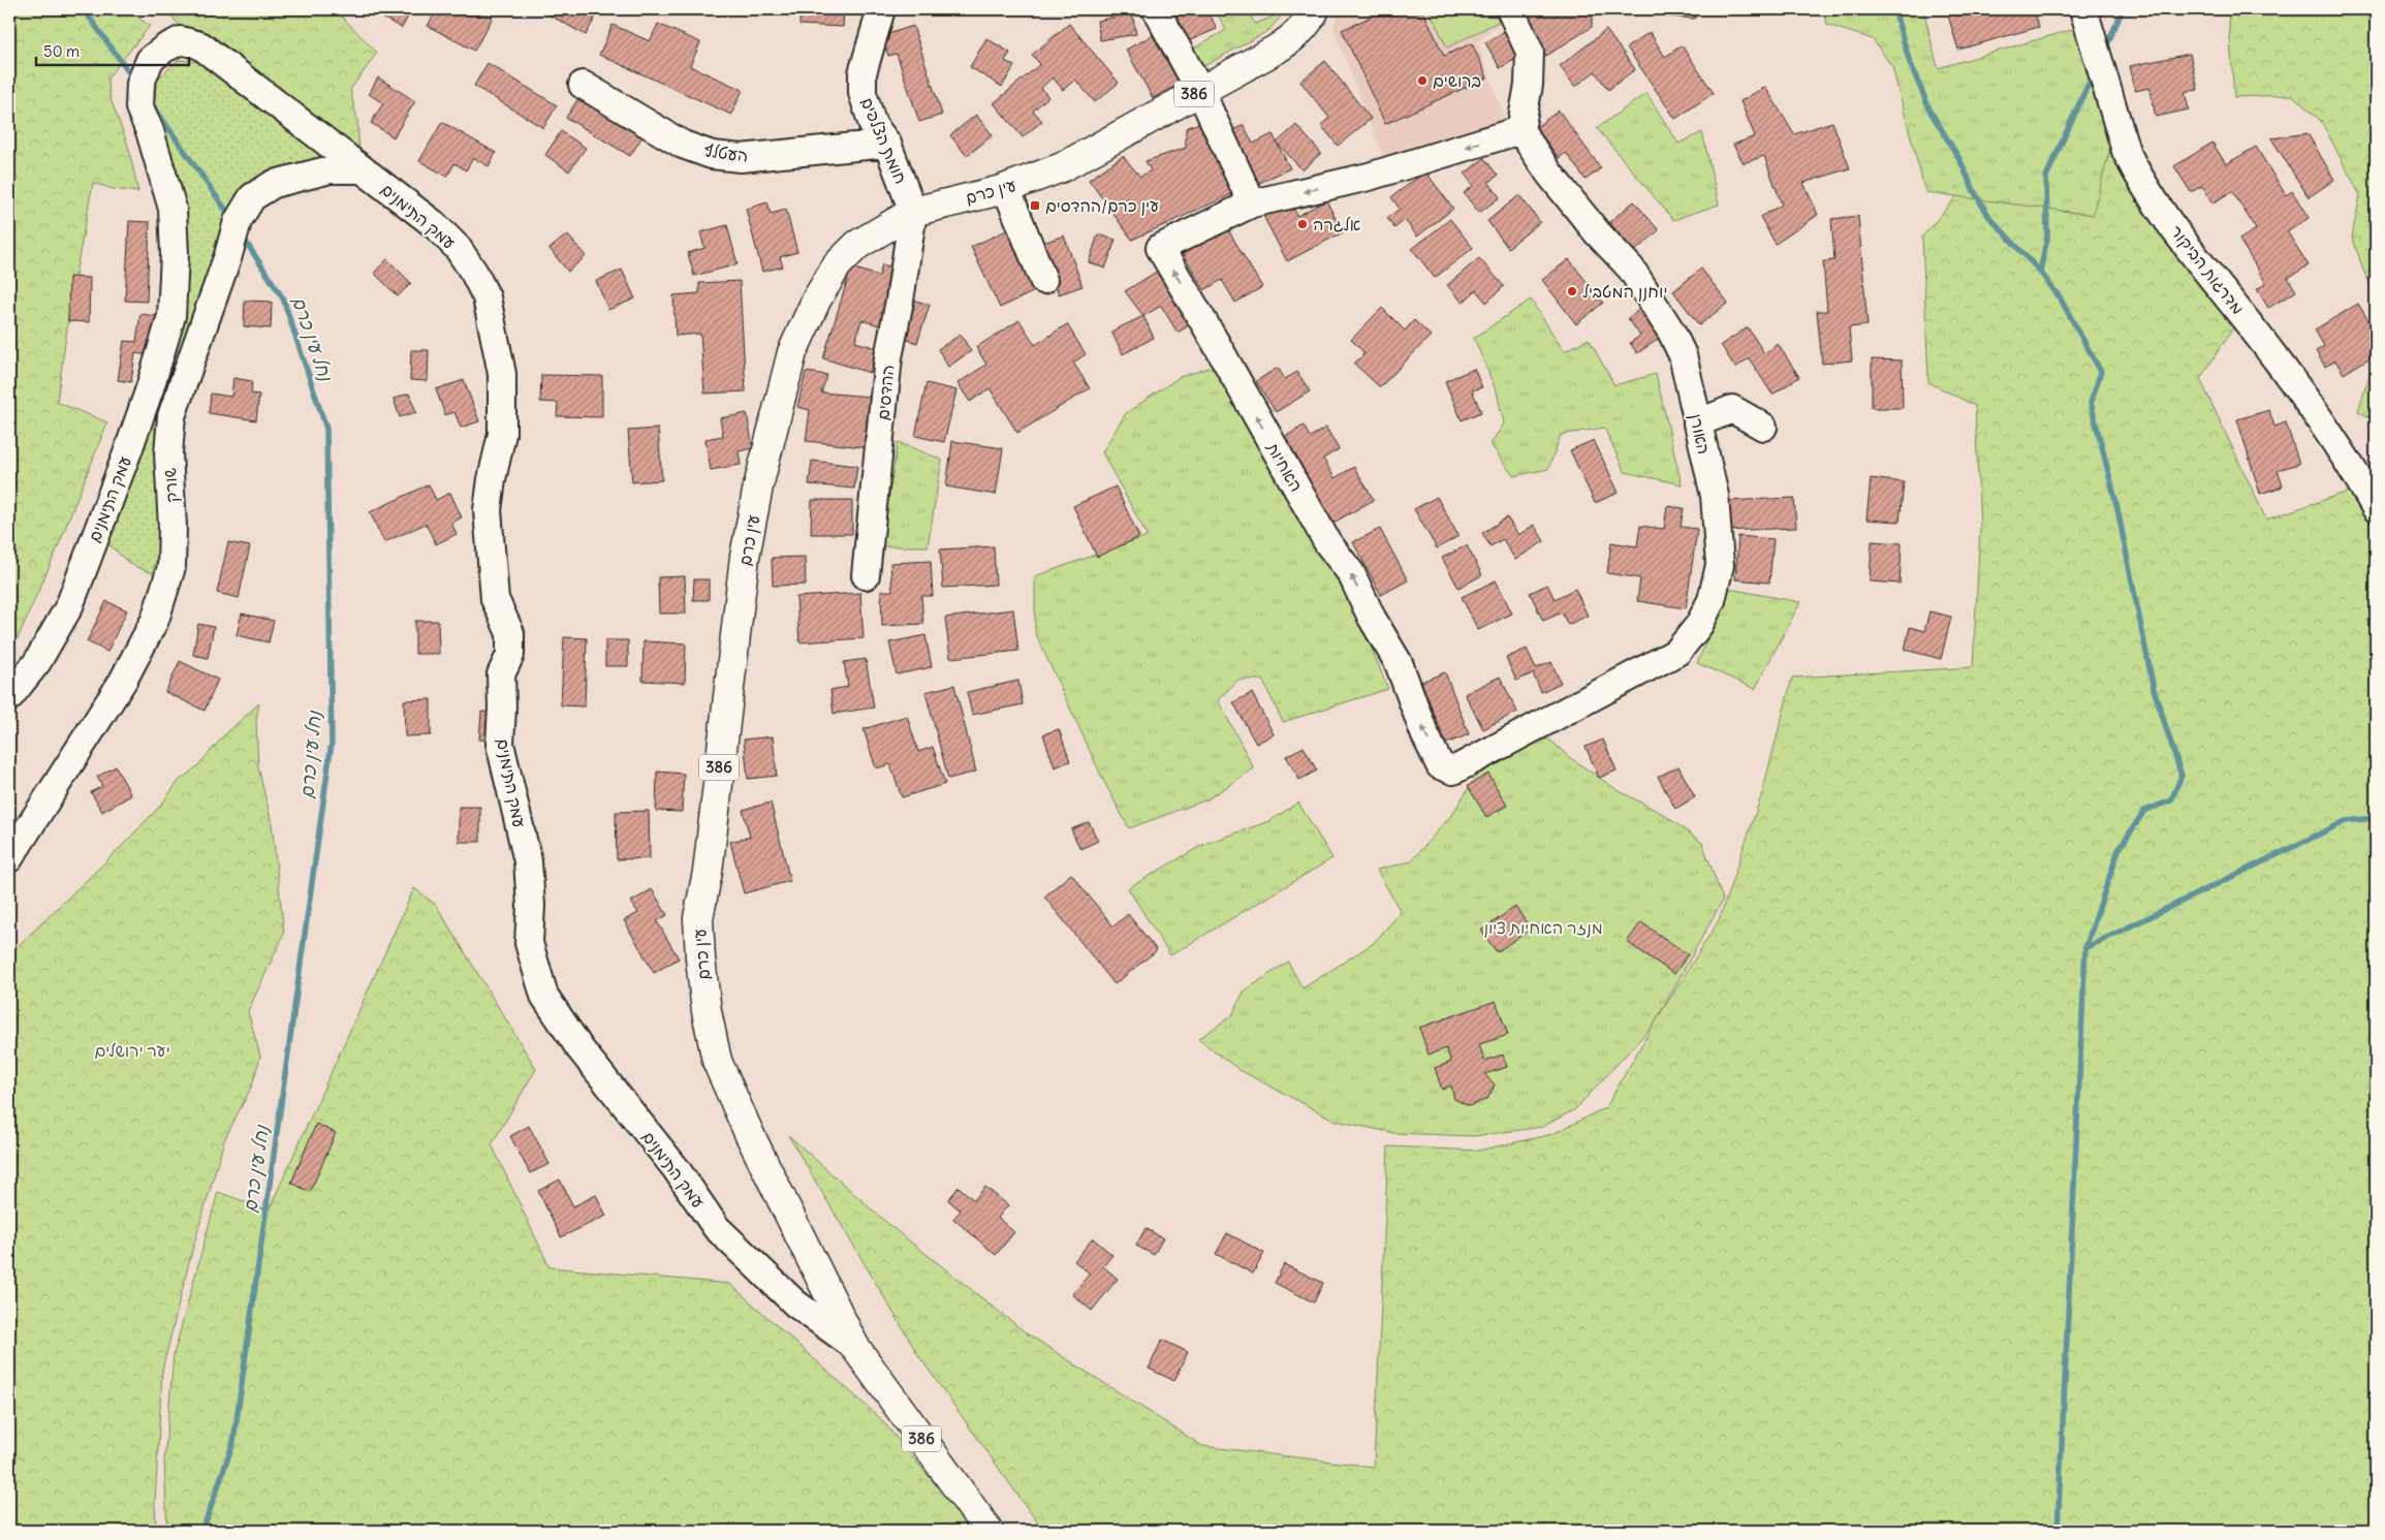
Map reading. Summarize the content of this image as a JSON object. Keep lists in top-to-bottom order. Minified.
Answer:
{"streets":{"main road":["386","עין כרם"],"street":["חומת הצלפים","העטלף","עמק התימנים","מדרגות הביקור","ההדסים","האורן","האחיות","שורק"]},"crossings":[["386","עין כרם"],["386","עמק התימנים"],["חומת הצלפים","העטלף"],["חומת הצלפים","עין כרם"],["חומת הצלפים","ההדסים"],["עין כרם","עמק התימנים"],["עין כרם","ההדסים"],["עמק התימנים","שורק"],["האורן","האחיות"]],"water":["נחל עין כרם"],"parks":["מנזר האחיות ציון","יער ירושלים"],"places":{"other":["ברושים","אלגרה","יוחנן המטביל"],"transit":["עין כרם/ההדסים"]},"scale_bar":"50 m"}
